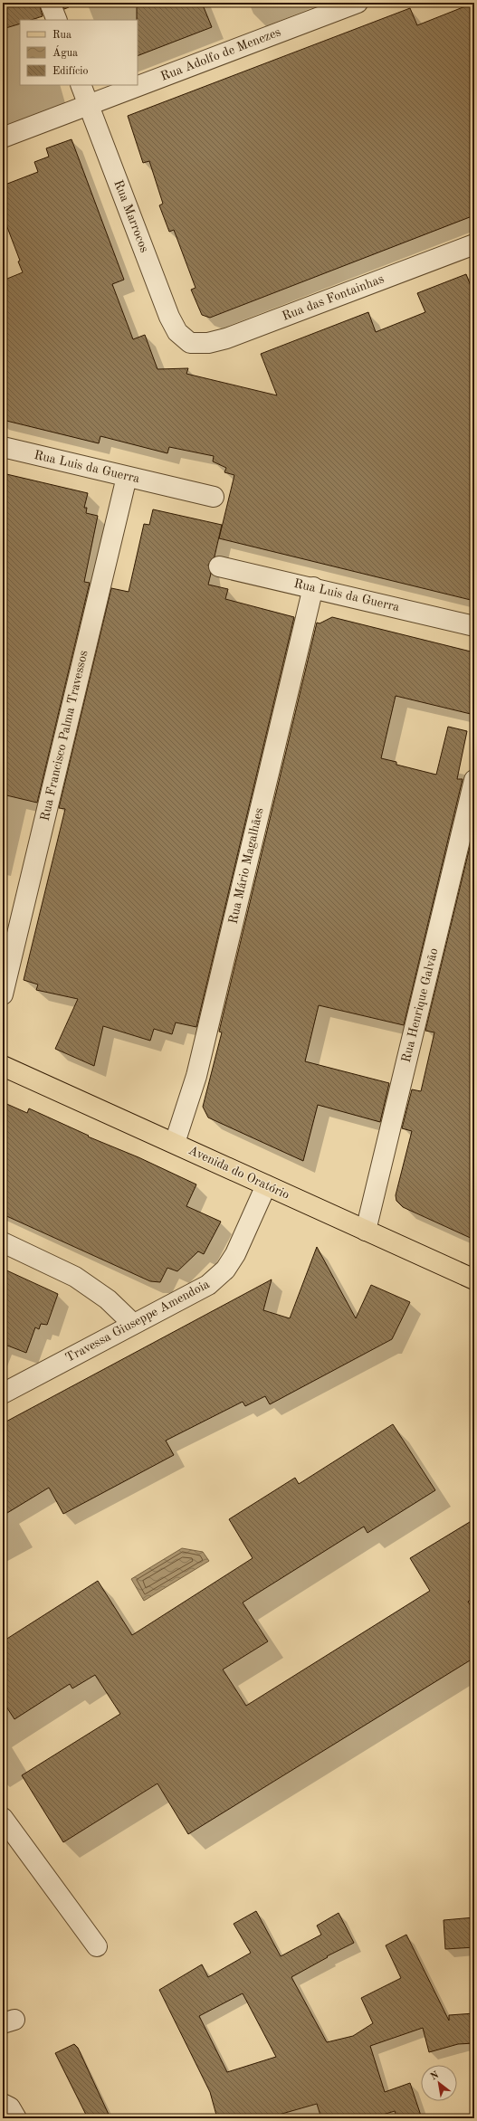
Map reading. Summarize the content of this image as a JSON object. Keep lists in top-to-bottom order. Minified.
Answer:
{"streets":{"main road":["Avenida do Oratório"],"street":["Rua Adolfo de Menezes","Rua Marrocos","Rua das Fontainhas","Rua Luis da Guerra","Rua Francisco Palma Travessos","Rua Mário Magalhães","Rua Henrique Galvão","Travessa Giuseppe Amendoia"]},"crossings":[["Rua Adolfo de Menezes","Rua Marrocos"],["Rua Marrocos","Rua das Fontainhas"],["Rua Luis da Guerra","Rua Francisco Palma Travessos"],["Rua Luis da Guerra","Rua Mário Magalhães"],["Rua Mário Magalhães","Avenida do Oratório"],["Rua Henrique Galvão","Avenida do Oratório"],["Avenida do Oratório","Travessa Giuseppe Amendoia"]],"legend":["Rua","Água","Edifício"],"north":"top left"}
